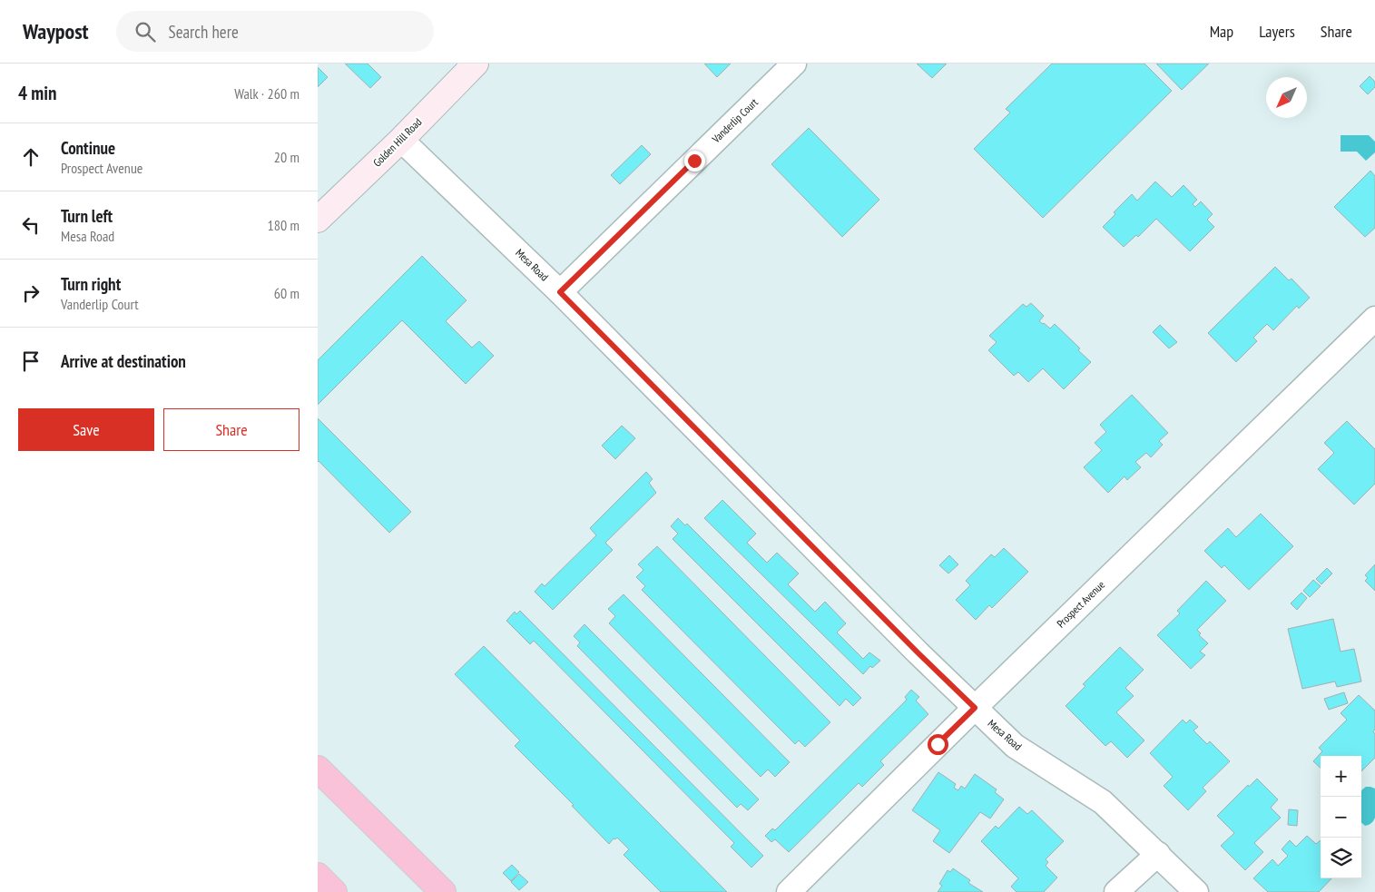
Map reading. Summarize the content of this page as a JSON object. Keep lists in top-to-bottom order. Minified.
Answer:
{"streets":{"main road":["Golden Hill Road"],"street":["Vanderlip Court","Mesa Road","Prospect Avenue"]},"crossings":[["Vanderlip Court","Mesa Road"],["Golden Hill Road","Mesa Road"],["Mesa Road","Prospect Avenue"]],"north":"bottom left","page":{"header":"Waypost","search":"Search here","nav":["Map","Layers","Share"],"heading":["4 min","Walk · 260 m"],"list":[["Continue","Prospect Avenue","20 m"],["Turn left","Mesa Road","180 m"],["Turn right","Vanderlip Court","60 m"],"Arrive at destination"],"buttons":["Save","Share"],"map_buttons":["+","−"]}}
